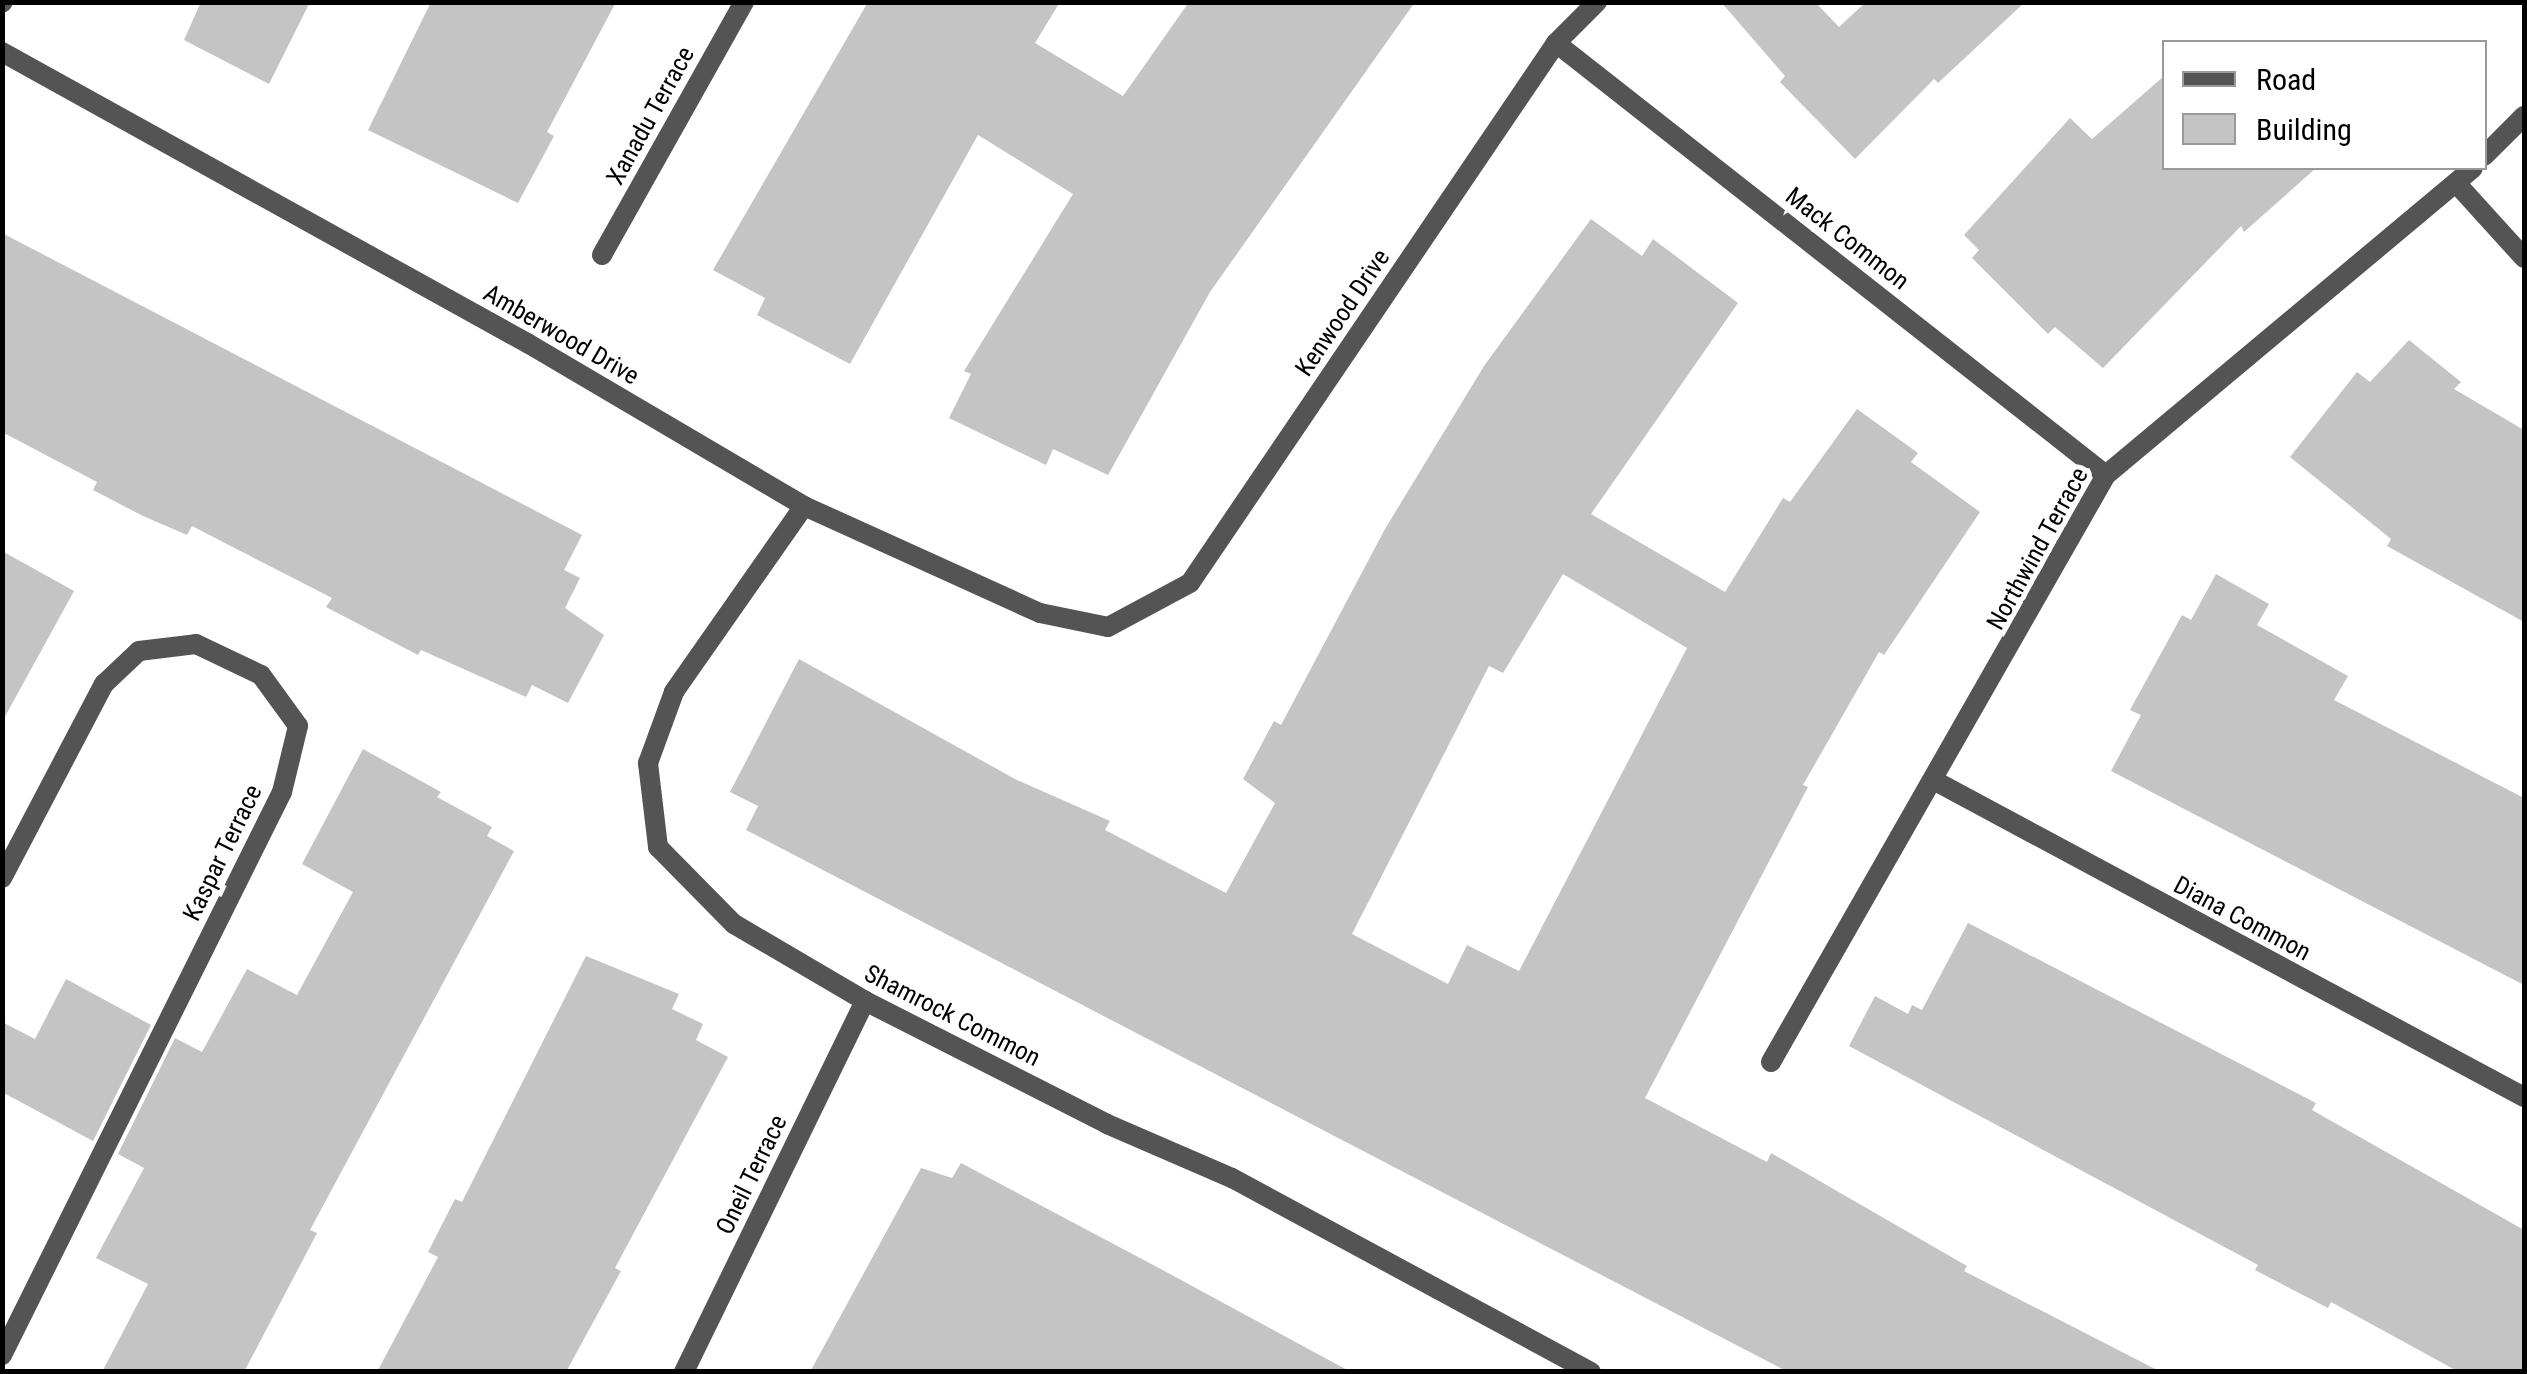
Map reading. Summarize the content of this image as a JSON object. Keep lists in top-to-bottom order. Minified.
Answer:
{"streets":{"street":["Xanadu Terrace","Mack Common","Kenwood Drive","Amberwood Drive","Northwind Terrace","Kaspar Terrace","Diana Common","Shamrock Common","Oneil Terrace"]},"crossings":[["Mack Common","Kenwood Drive"],["Mack Common","Northwind Terrace"],["Kenwood Drive","Amberwood Drive"],["Amberwood Drive","Shamrock Common"],["Northwind Terrace","Diana Common"],["Shamrock Common","Oneil Terrace"]],"legend":["Road","Building"]}
